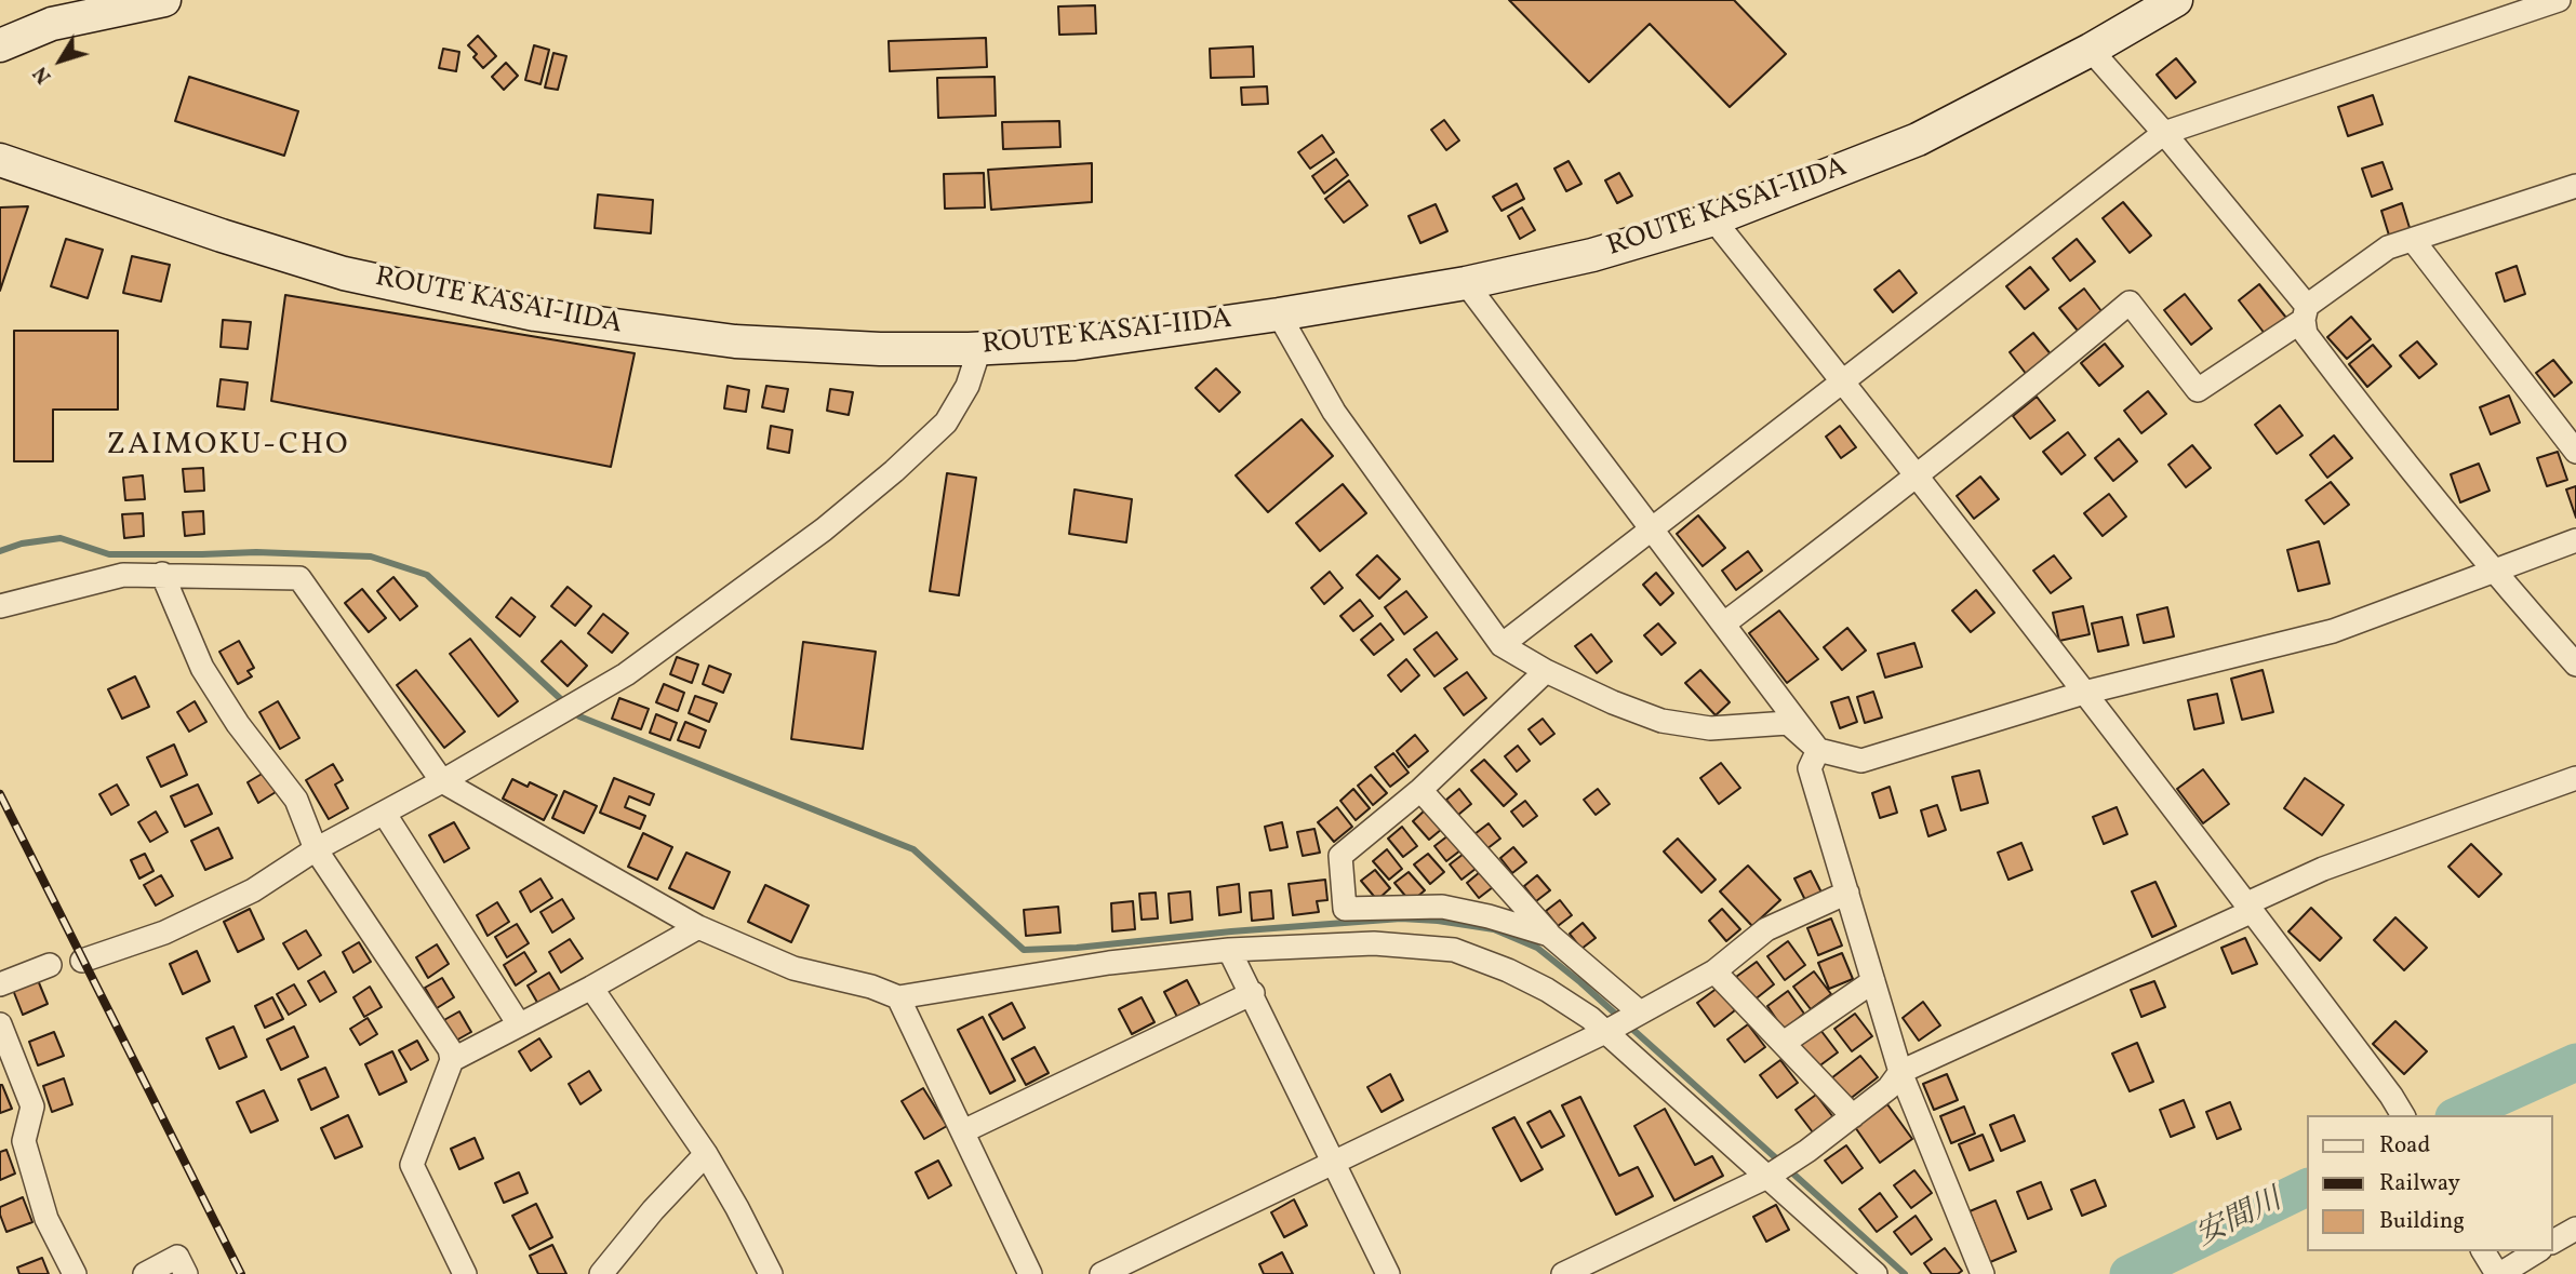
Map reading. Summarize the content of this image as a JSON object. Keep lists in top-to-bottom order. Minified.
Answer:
{"streets":{"main road":["ROUTE KASAI-IIDA"]},"districts":["ZAIMOKU-CHO"],"water":["安間川"],"legend":["Road","Railway","Building"],"north":"bottom left"}
